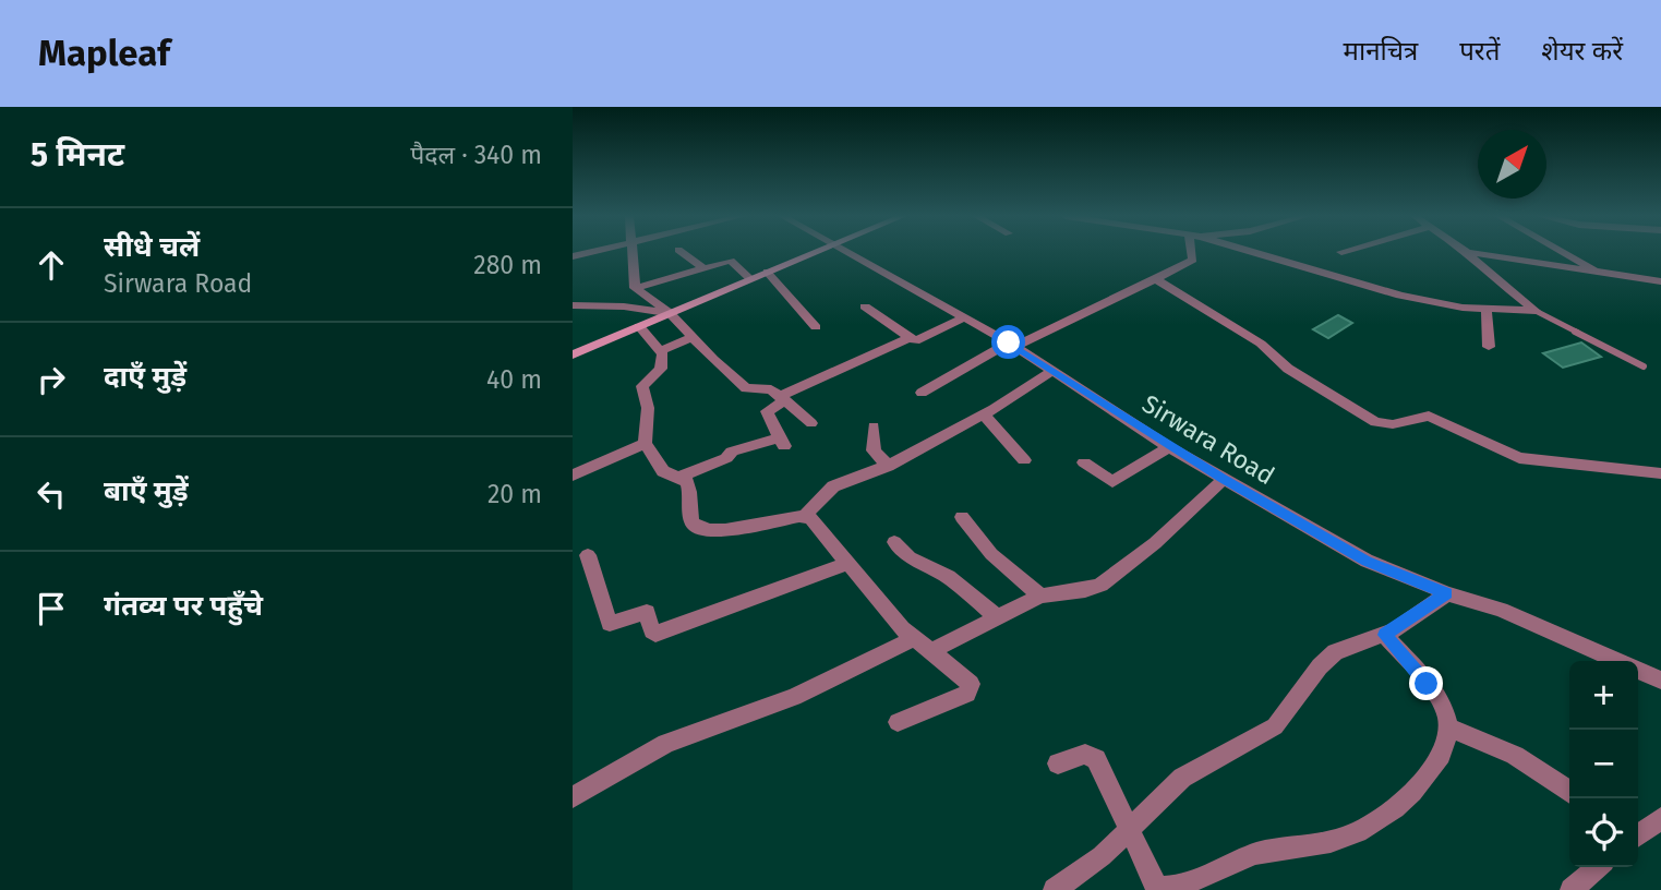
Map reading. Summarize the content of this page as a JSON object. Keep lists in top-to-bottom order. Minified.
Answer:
{"streets":{"street":["Sirwara Road"]},"north":"top right","page":{"header":"Mapleaf","nav":["मानचित्र","परतें","शेयर करें"],"heading":["5 मिनट","पैदल · 340 m"],"list":[["सीधे चलें","Sirwara Road","280 m"],["दाएँ मुड़ें","40 m"],["बाएँ मुड़ें","20 m"],"गंतव्य पर पहुँचे"],"map_buttons":["+","−"]}}
